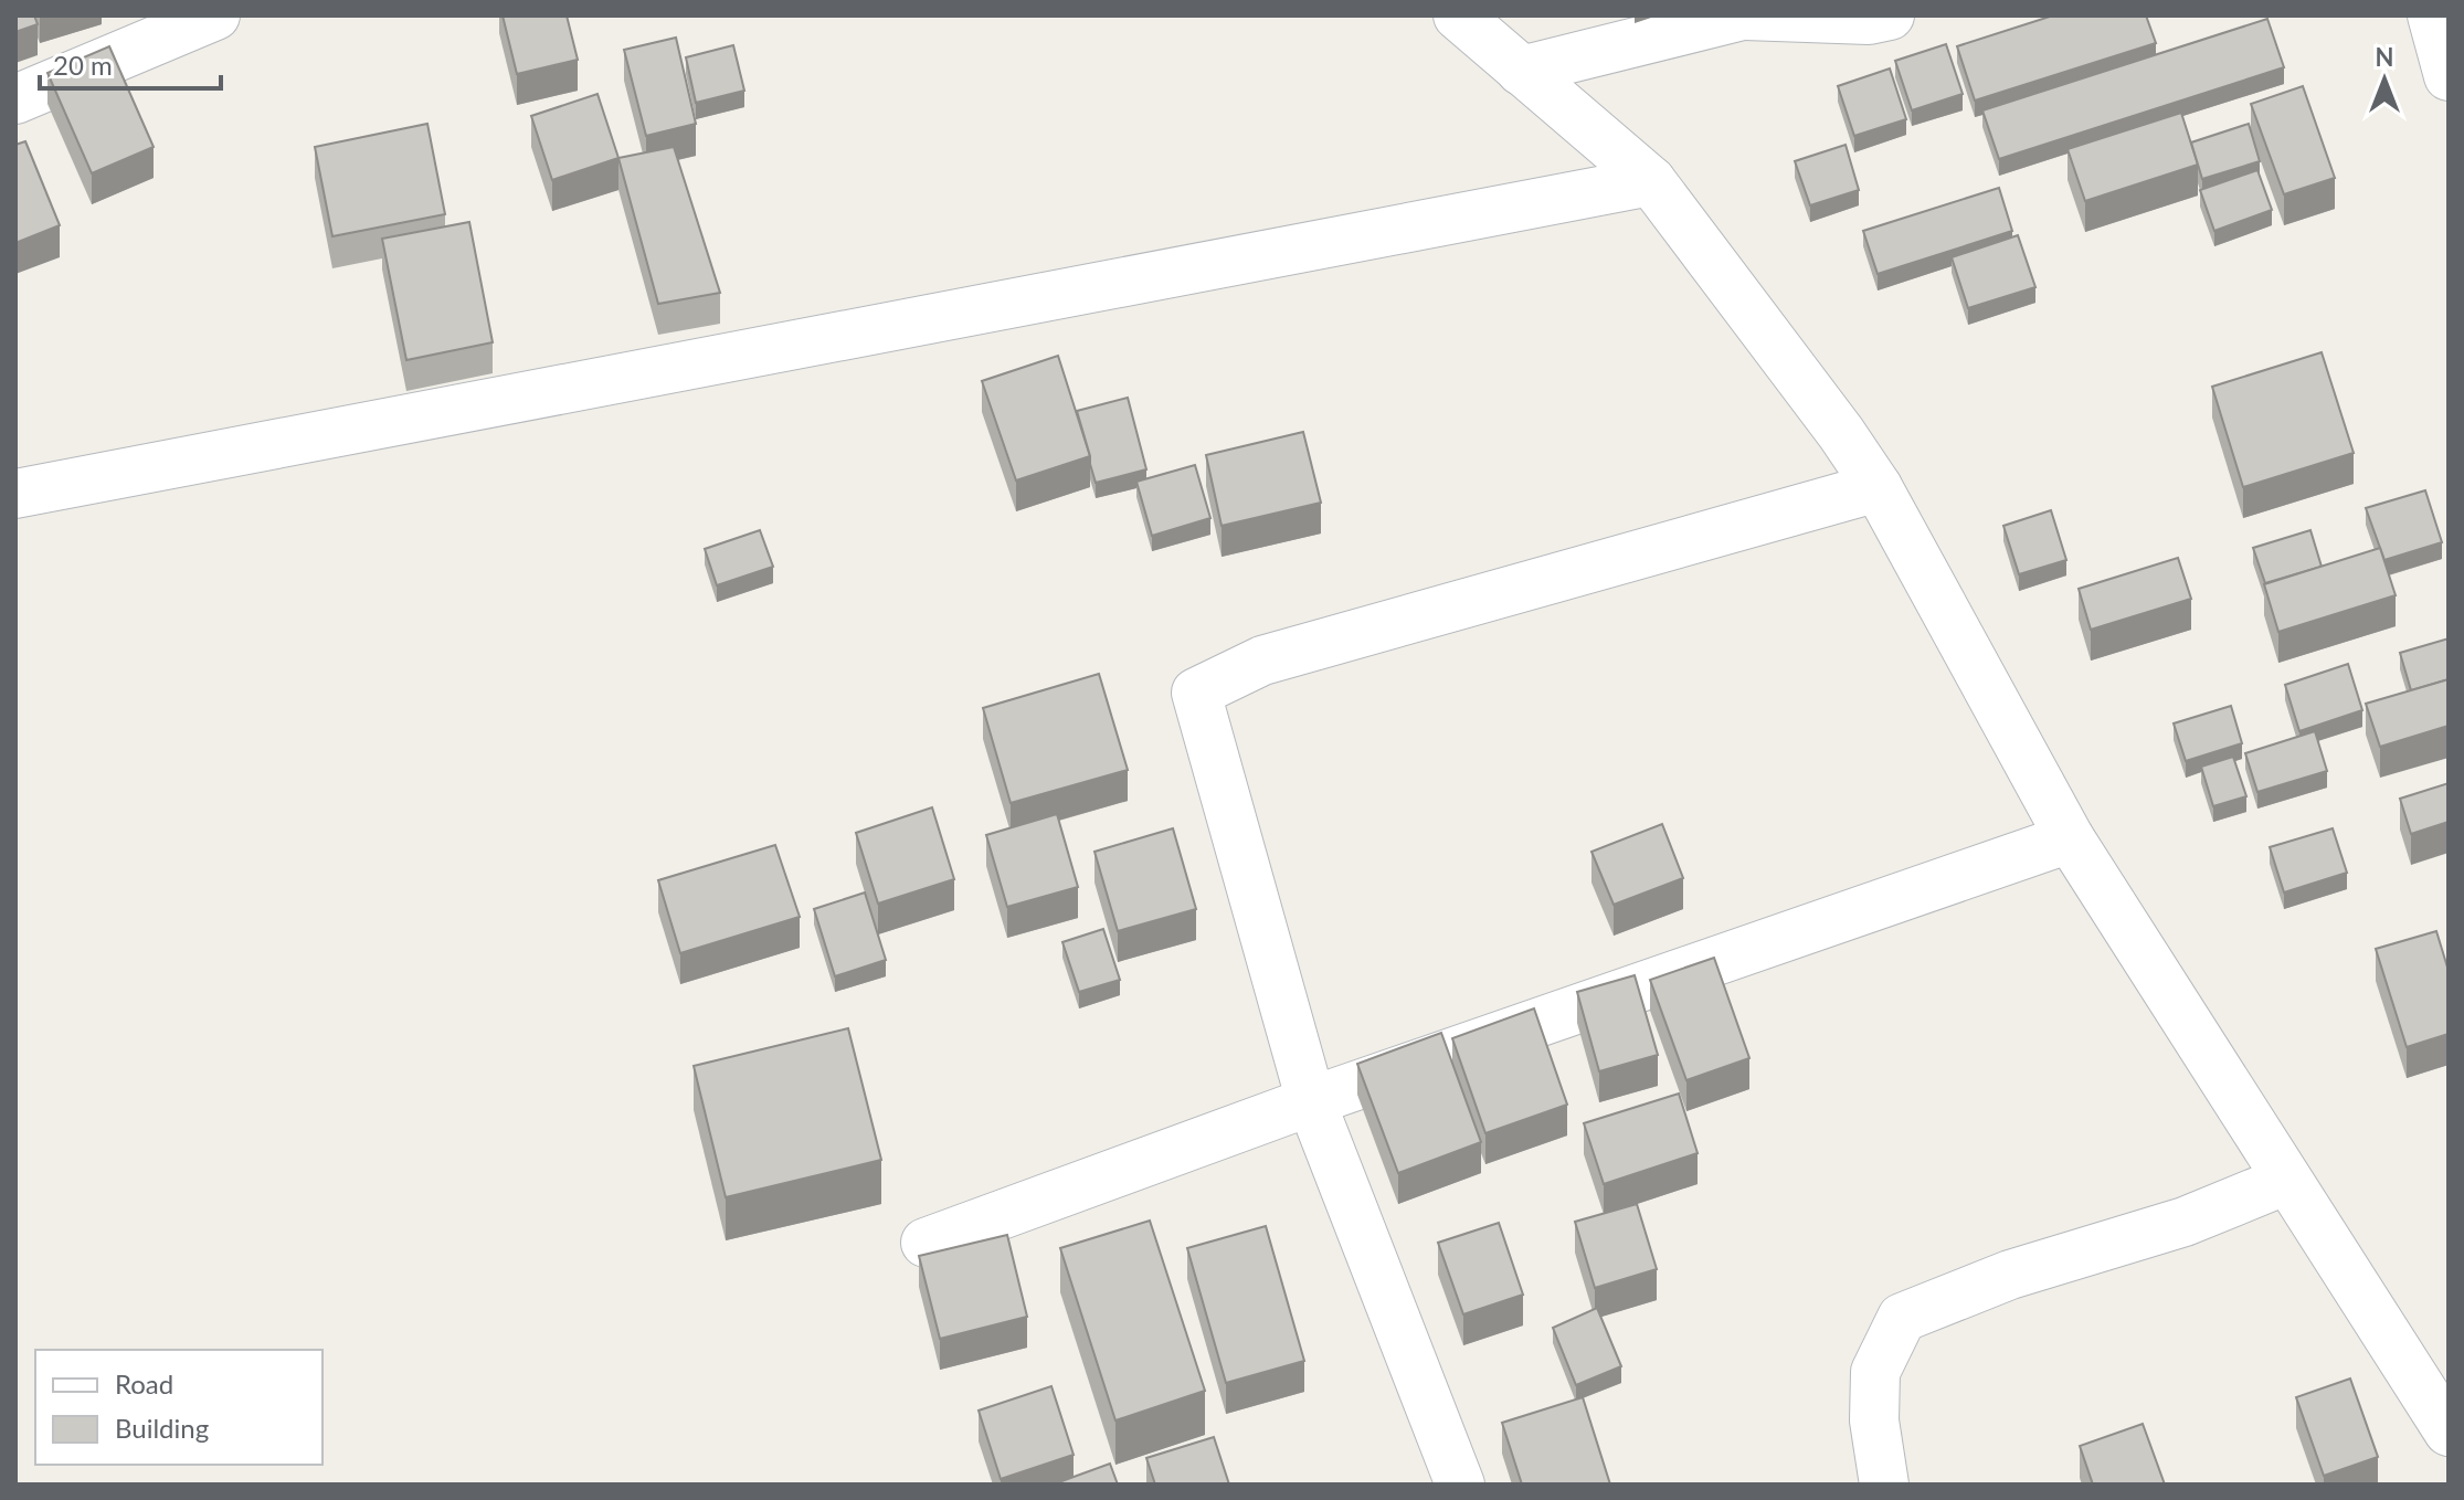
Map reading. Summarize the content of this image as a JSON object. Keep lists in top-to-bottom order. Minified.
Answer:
{"legend":["Road","Building"],"scale_bar":"20 m","north":"top"}
